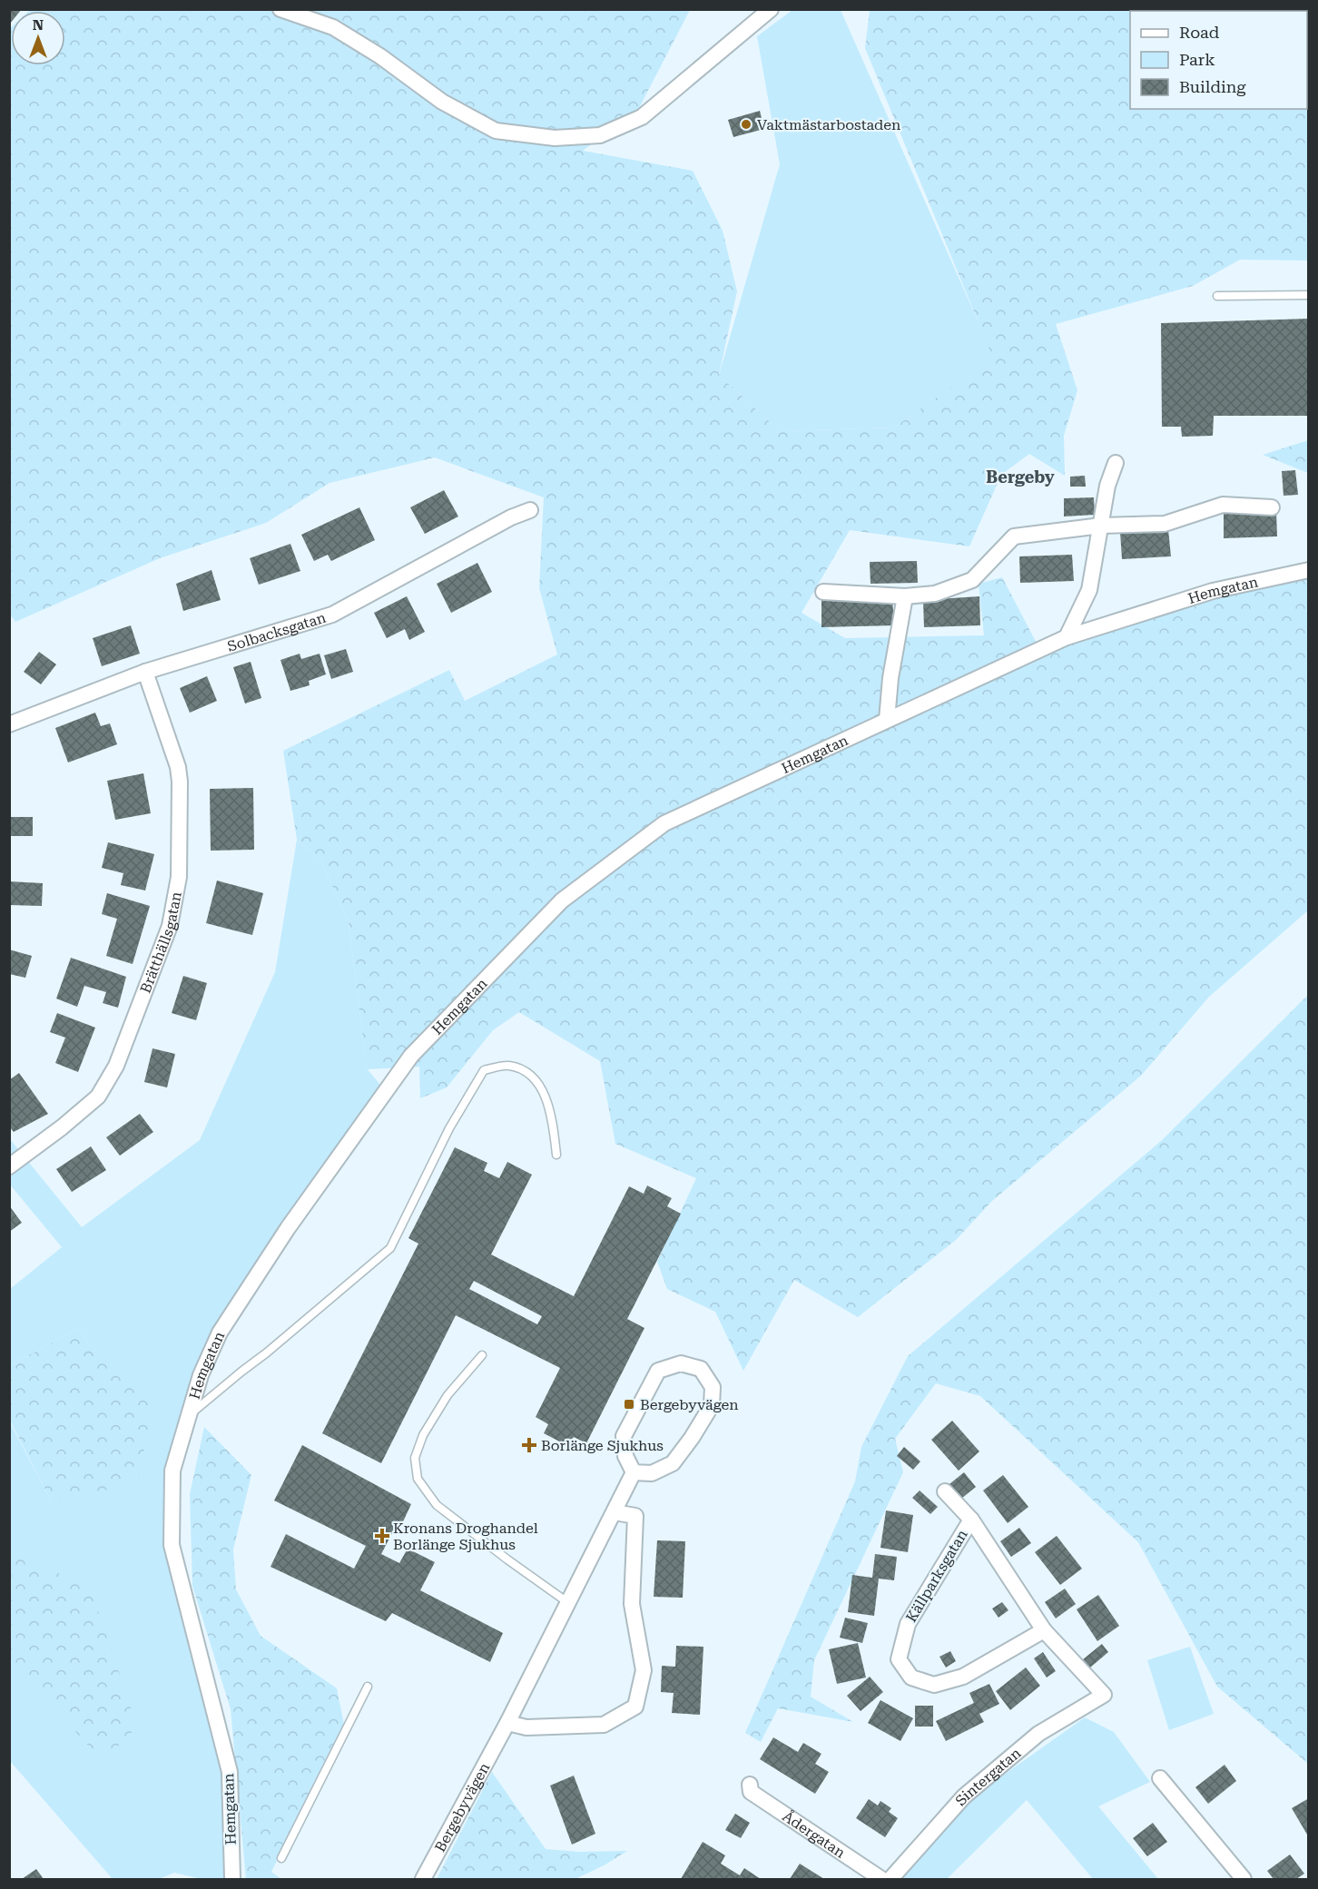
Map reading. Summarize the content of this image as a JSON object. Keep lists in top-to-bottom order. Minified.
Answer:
{"streets":{"street":["Hemgatan","Solbacksgatan","Brätthällsgatan","Källparksgatan","Sintergatan","Bergebyvägen","Ådergatan"]},"crossings":[["Solbacksgatan","Brätthällsgatan"],["Källparksgatan","Sintergatan"]],"districts":["Bergeby"],"places":{"other":["Vaktmästarbostaden"],"transit":["Bergebyvägen"],"health":["Borlänge Sjukhus","Kronans Droghandel Borlänge Sjukhus"]},"legend":["Road","Park","Building"],"north":"top"}
